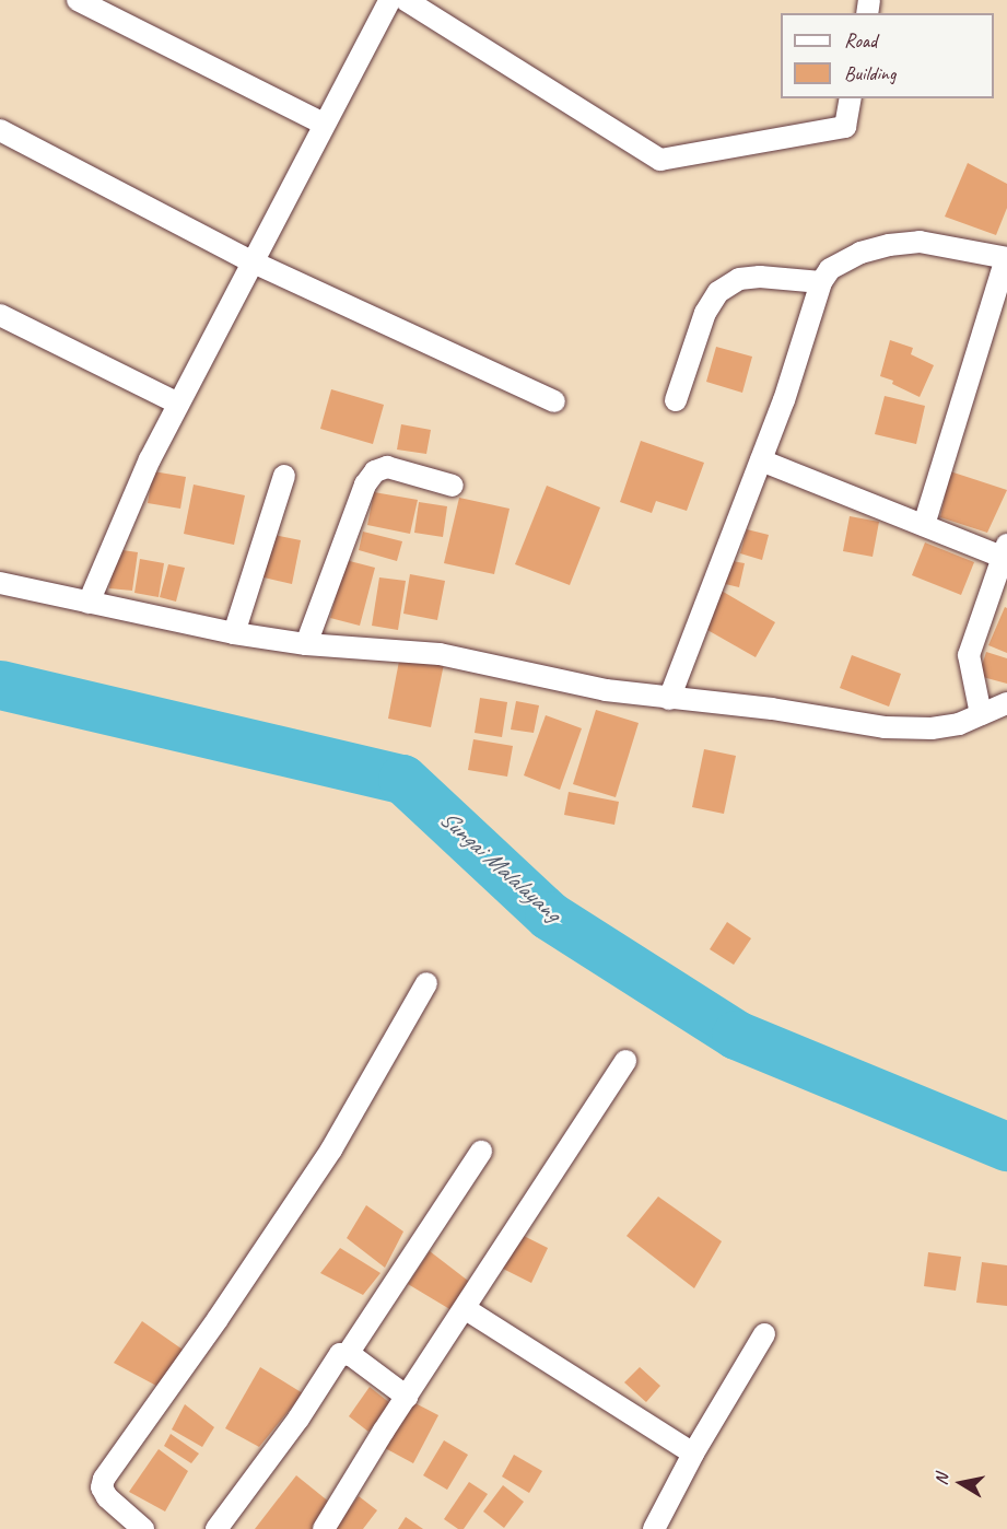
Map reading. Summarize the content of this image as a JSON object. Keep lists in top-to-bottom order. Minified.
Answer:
{"water":["Sungai Malalayang"],"legend":["Road","Building"],"north":"left"}
